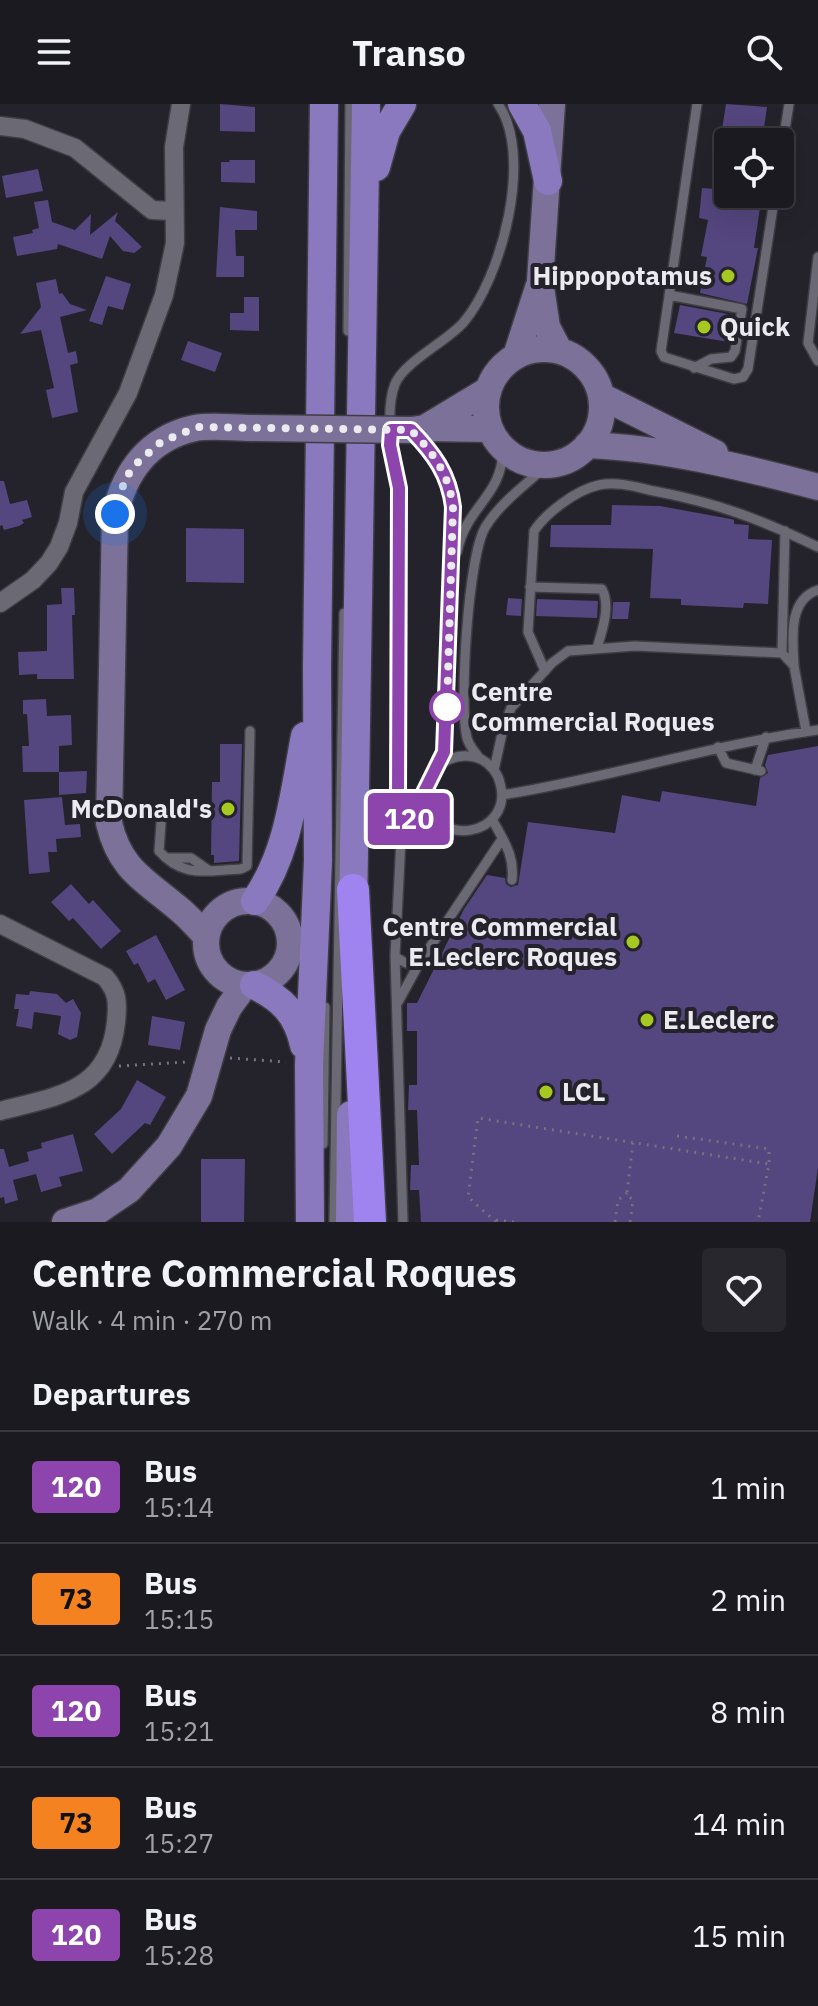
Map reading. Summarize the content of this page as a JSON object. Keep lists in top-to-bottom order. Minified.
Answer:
{"places":["Hippopotamus","Quick","Centre Commercial Roques","McDonald's","Centre Commercial E.Leclerc Roques","E.Leclerc","LCL"],"lines":["bus line 120"],"page":{"header":"Transo","on_map":"120","heading":[["Centre Commercial Roques","Walk · 4 min · 270 m"],"Departures"],"list":[{"mark":"120","name":"Bus","note":"15:14","value":"1 min"},{"mark":"73","name":"Bus","note":"15:15","value":"2 min"},{"mark":"120","name":"Bus","note":"15:21","value":"8 min"},{"mark":"73","name":"Bus","note":"15:27","value":"14 min"},{"mark":"120","name":"Bus","note":"15:28","value":"15 min"}]}}
